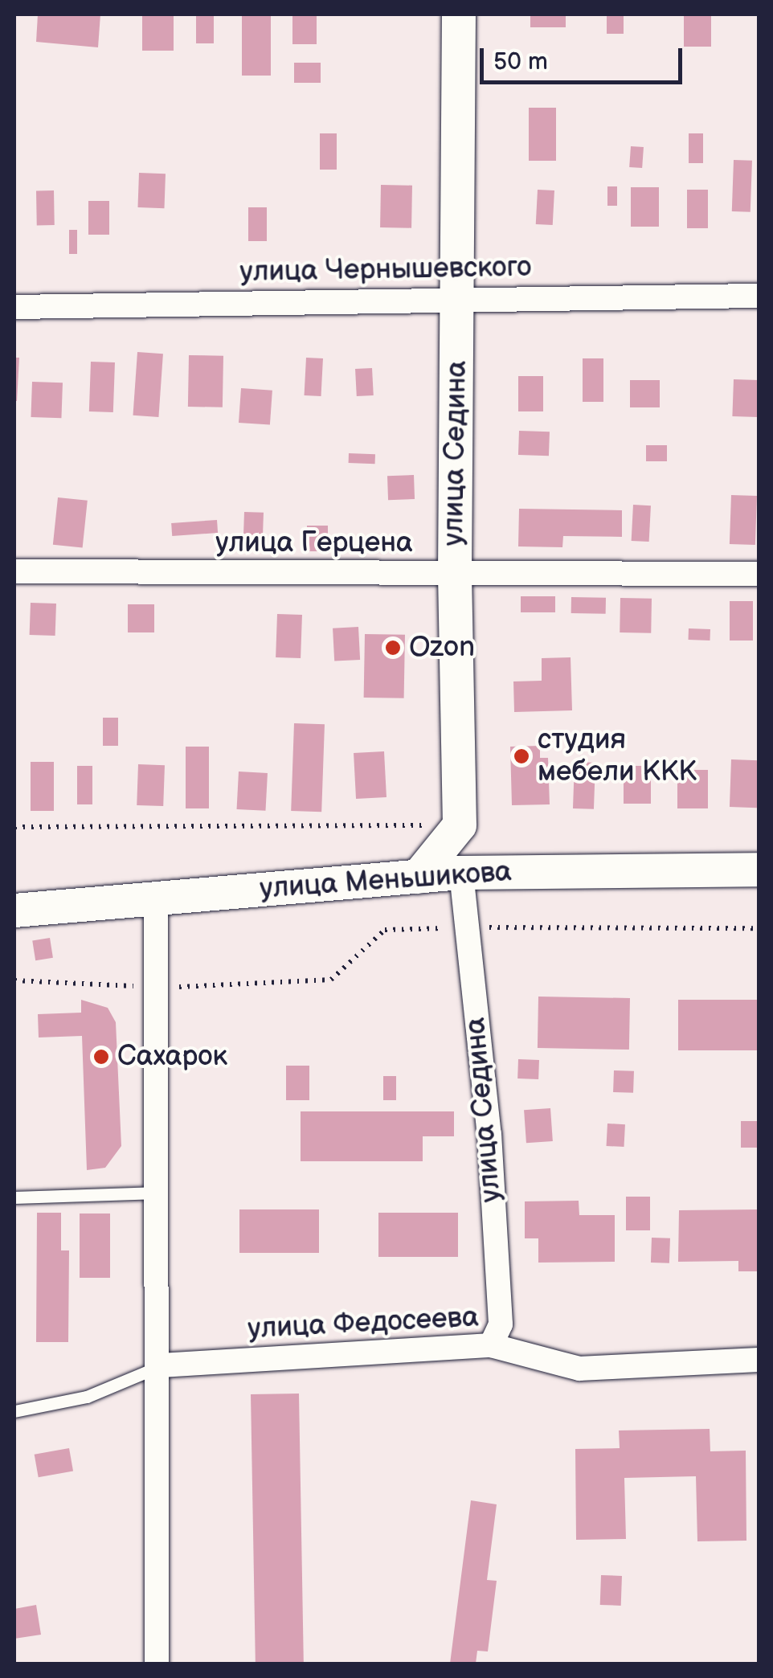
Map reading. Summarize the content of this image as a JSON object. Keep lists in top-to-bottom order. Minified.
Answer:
{"streets":{"main road":["улица Седина","улица Меньшикова"],"street":["улица Чернышевского","улица Герцена","улица Федосеева"]},"crossings":[["улица Чернышевского","улица Седина"],["улица Седина","улица Герцена"],["улица Седина","улица Меньшикова"],["улица Седина","улица Федосеева"]],"places":["Ozon","студия мебели ККК","Сахарок"],"scale_bar":"50 m"}
